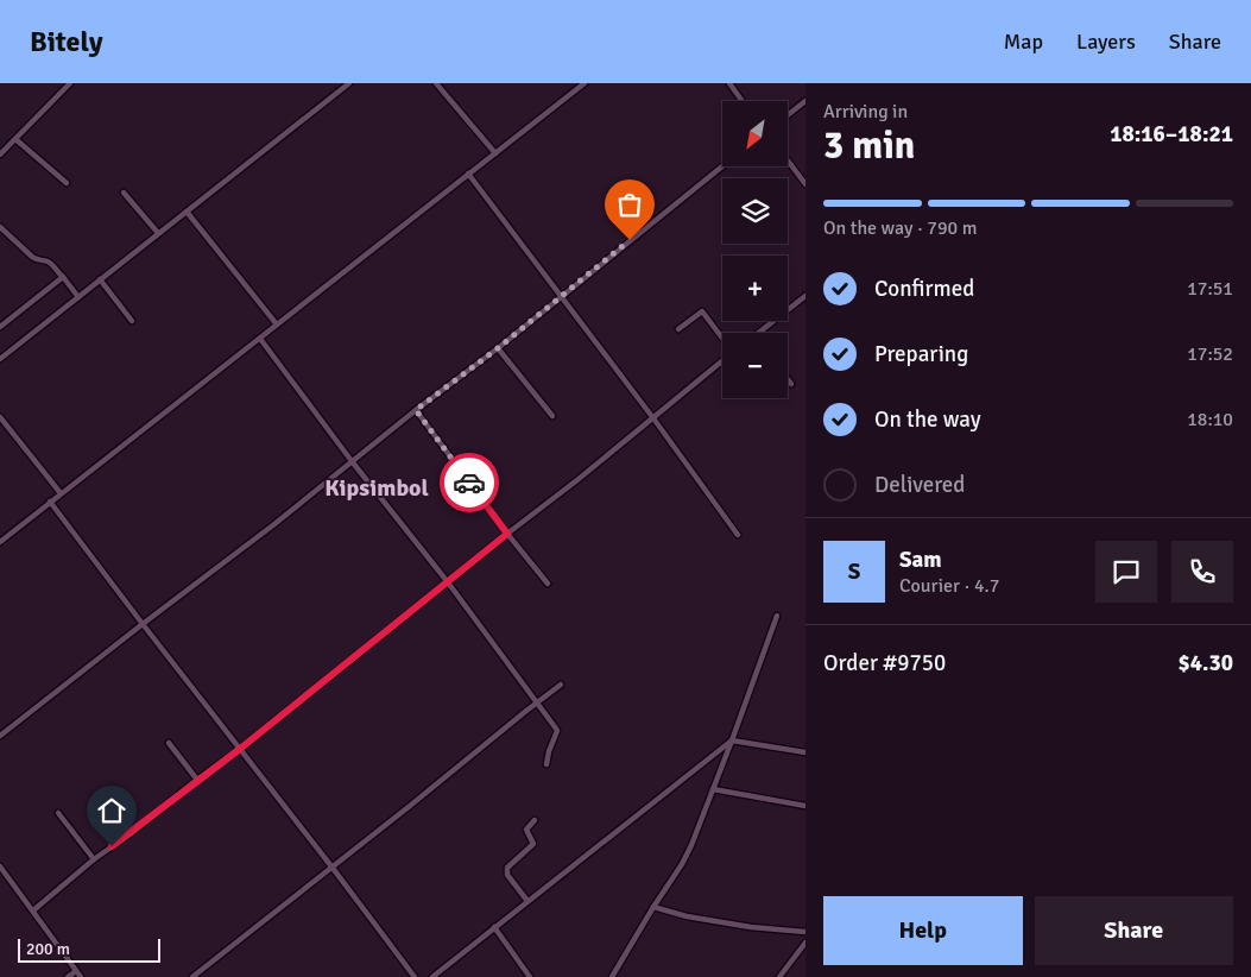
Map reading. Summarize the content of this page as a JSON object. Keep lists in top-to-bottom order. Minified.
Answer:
{"districts":["Kipsimbol"],"scale_bar":"200 m","north":"bottom left","page":{"header":"Bitely","nav":["Map","Layers","Share"],"heading":["3 min","Arriving in","18:16–18:21"],"panel":["Sam","Courier · 4.7","Order #9750","$4.30"],"map_buttons":["+","−"],"bar":"On the way · 790 m","list":[["Confirmed","17:51"],["Preparing","17:52"],["On the way","18:10"],"Delivered"],"round":"S","buttons":["Help","Share"],"scale":"200 m"}}
